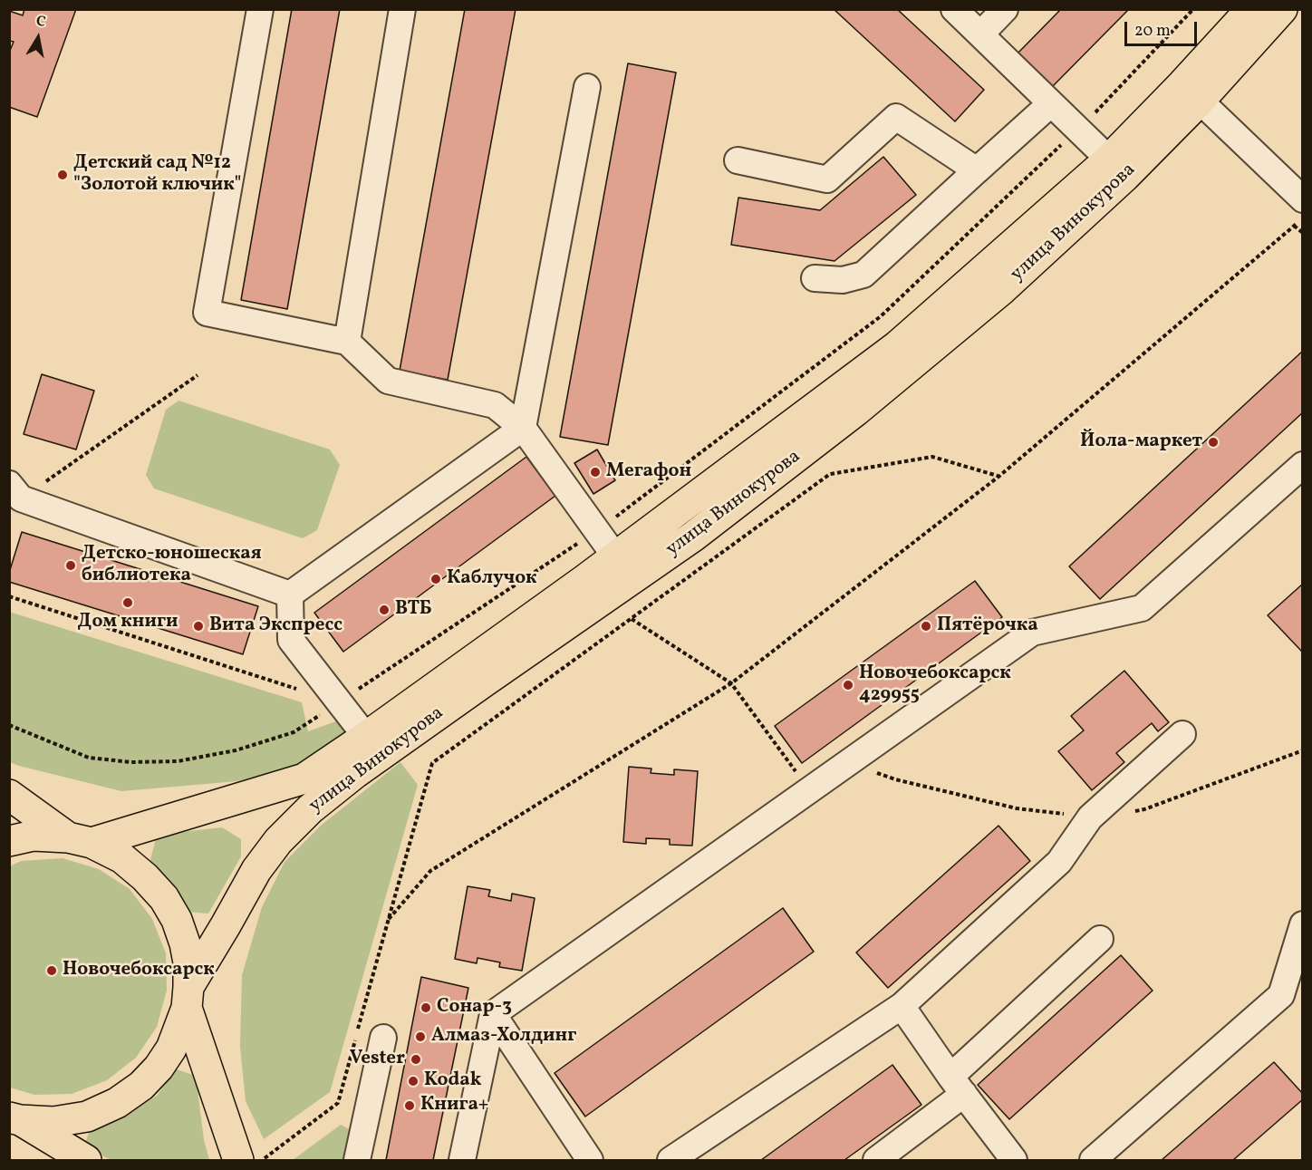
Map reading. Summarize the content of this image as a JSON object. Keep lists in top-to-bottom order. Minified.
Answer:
{"streets":{"main road":["улица Винокурова"]},"places":["Детский сад №12 \"Золотой ключик\"","Йола-маркет","Мегафон","Детско-юношеская библиотека","Каблучок","Дом книги","ВТБ","Вита Экспресс","Пятёрочка","Новочебоксарск 429955","Новочебоксарск","Сонар-3","Алмаз-Холдинг","Vester","Kodak","Книга+"],"scale_bar":"20 m","north":"top"}
